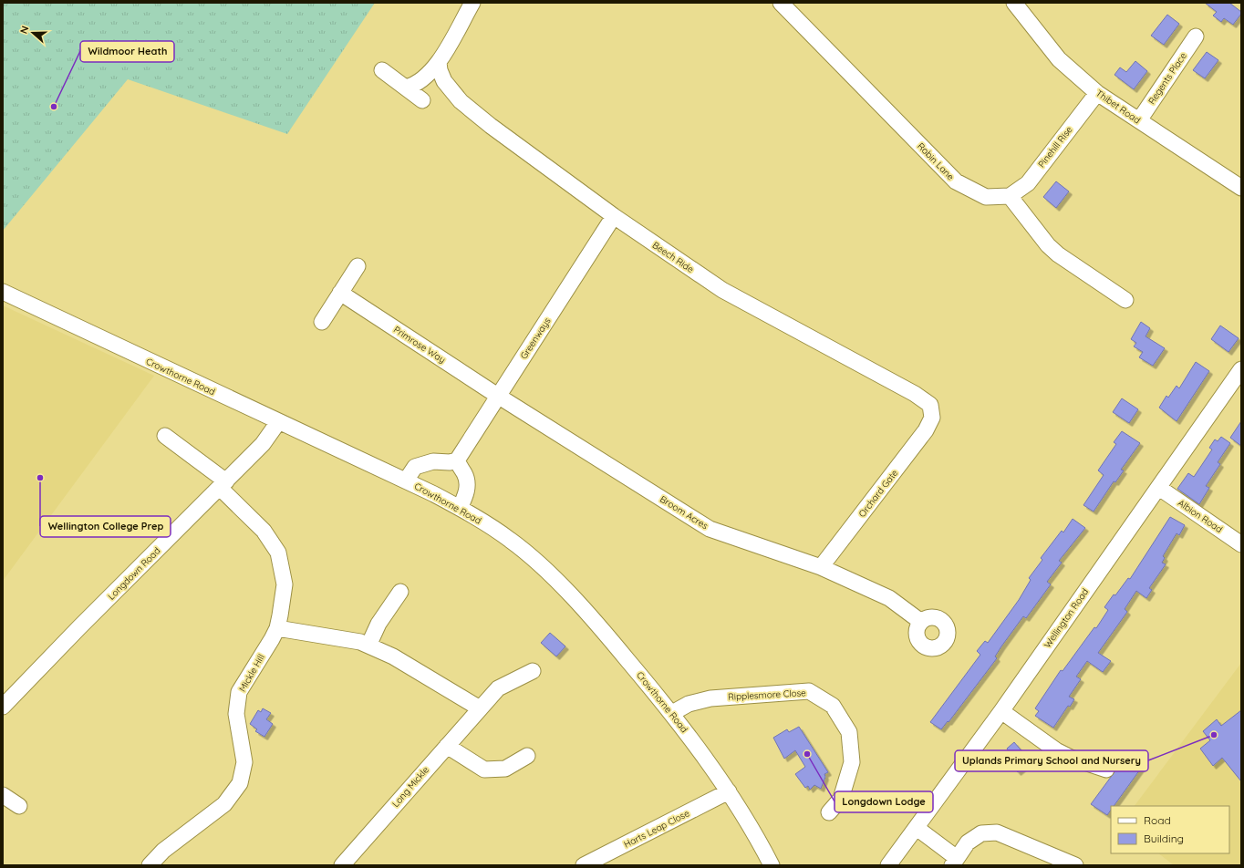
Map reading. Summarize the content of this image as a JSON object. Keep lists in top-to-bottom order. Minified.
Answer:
{"streets":{"street":["Regents Place","Thibet Road","Pinehill Rise","Robin Lane","Beech Ride","Greenways","Primrose Way","Crowthorne Road","Orchard Gate","Broom Acres","Albion Road","Longdown Road","Wellington Road","Mickle Hill","Ripplesmore Close","Long Mickle","Harts Leap Close"]},"crossings":[["Regents Place","Thibet Road"],["Thibet Road","Pinehill Rise"],["Pinehill Rise","Robin Lane"],["Beech Ride","Greenways"],["Beech Ride","Orchard Gate"],["Greenways","Primrose Way"],["Greenways","Broom Acres"],["Primrose Way","Broom Acres"],["Crowthorne Road","Longdown Road"],["Crowthorne Road","Ripplesmore Close"],["Crowthorne Road","Harts Leap Close"],["Orchard Gate","Broom Acres"],["Albion Road","Wellington Road"],["Longdown Road","Mickle Hill"]],"places":["Wildmoor Heath","Wellington College Prep","Uplands Primary School and Nursery","Longdown Lodge"],"legend":["Road","Building"],"north":"left"}
